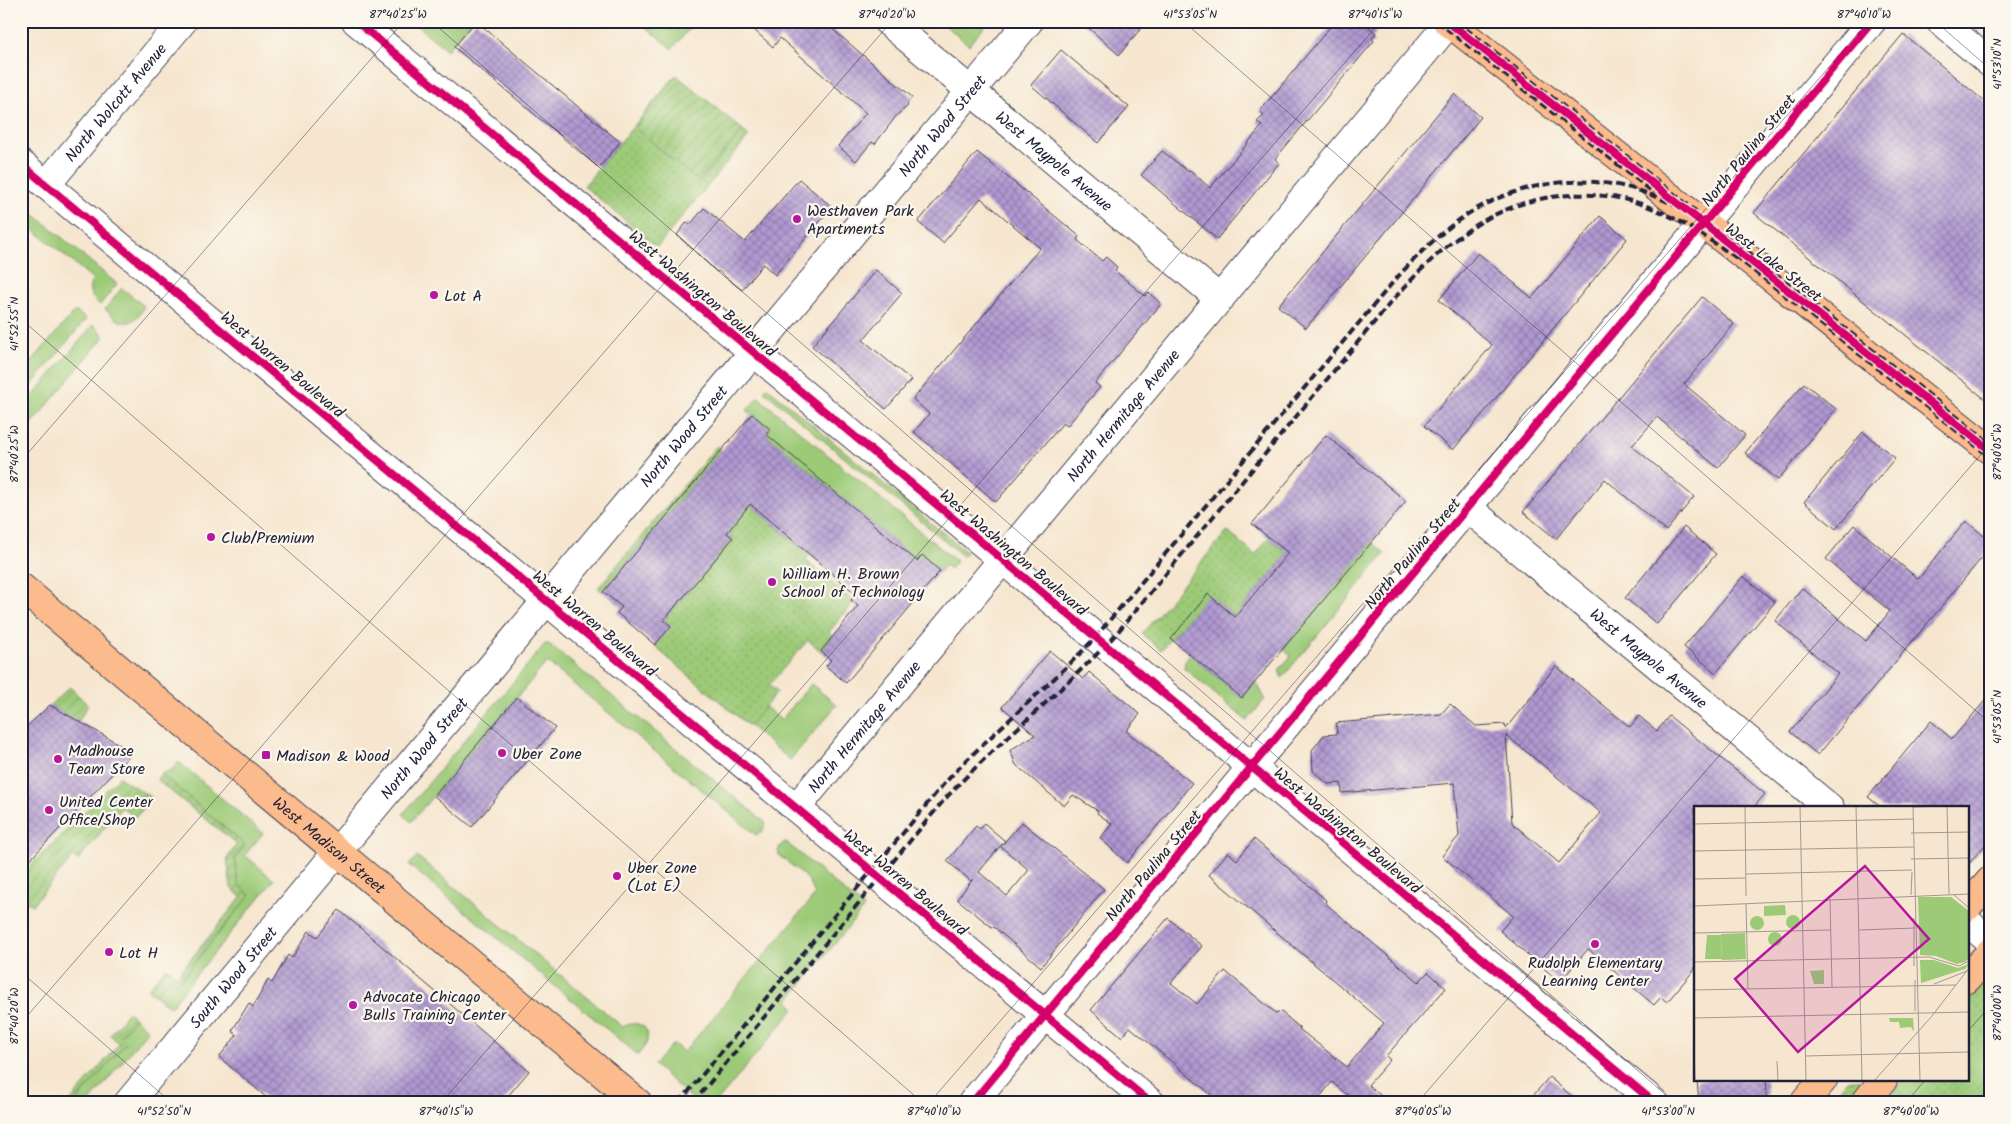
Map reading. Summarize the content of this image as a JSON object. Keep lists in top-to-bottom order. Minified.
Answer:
{"streets":{"main road":["West Lake Street","West Madison Street"],"street":["North Wolcott Avenue","North Wood Street","North Paulina Street","West Maypole Avenue","West Washington Boulevard","West Warren Boulevard","North Hermitage Avenue","South Wood Street"]},"crossings":[["North Wolcott Avenue","West Warren Boulevard"],["North Wood Street","West Maypole Avenue"],["North Wood Street","West Washington Boulevard"],["North Wood Street","West Warren Boulevard"],["North Wood Street","West Madison Street"],["North Wood Street","South Wood Street"],["North Paulina Street","West Maypole Avenue"],["North Paulina Street","West Lake Street"],["North Paulina Street","West Washington Boulevard"],["North Paulina Street","West Warren Boulevard"],["West Maypole Avenue","North Hermitage Avenue"],["West Lake Street","North Hermitage Avenue"],["West Washington Boulevard","North Hermitage Avenue"],["West Warren Boulevard","North Hermitage Avenue"],["West Madison Street","South Wood Street"]],"places":{"other":["Westhaven Park Apartments","Lot A","Club/Premium","William H. Brown School of Technology","Uber Zone","Madhouse Team Store","United Center Office/Shop","Uber Zone (Lot E)","Rudolph Elementary Learning Center","Lot H","Advocate Chicago Bulls Training Center"],"transit":["Madison & Wood"]},"coordinates":["87°40'25\"W","87°40'20\"W","41°53'05\"N","87°40'15\"W","87°40'10\"W","41°53'10\"N","41°52'55\"N","87°40'05\"W","87°40'00\"W","41°52'50\"N","41°53'00\"N"]}
